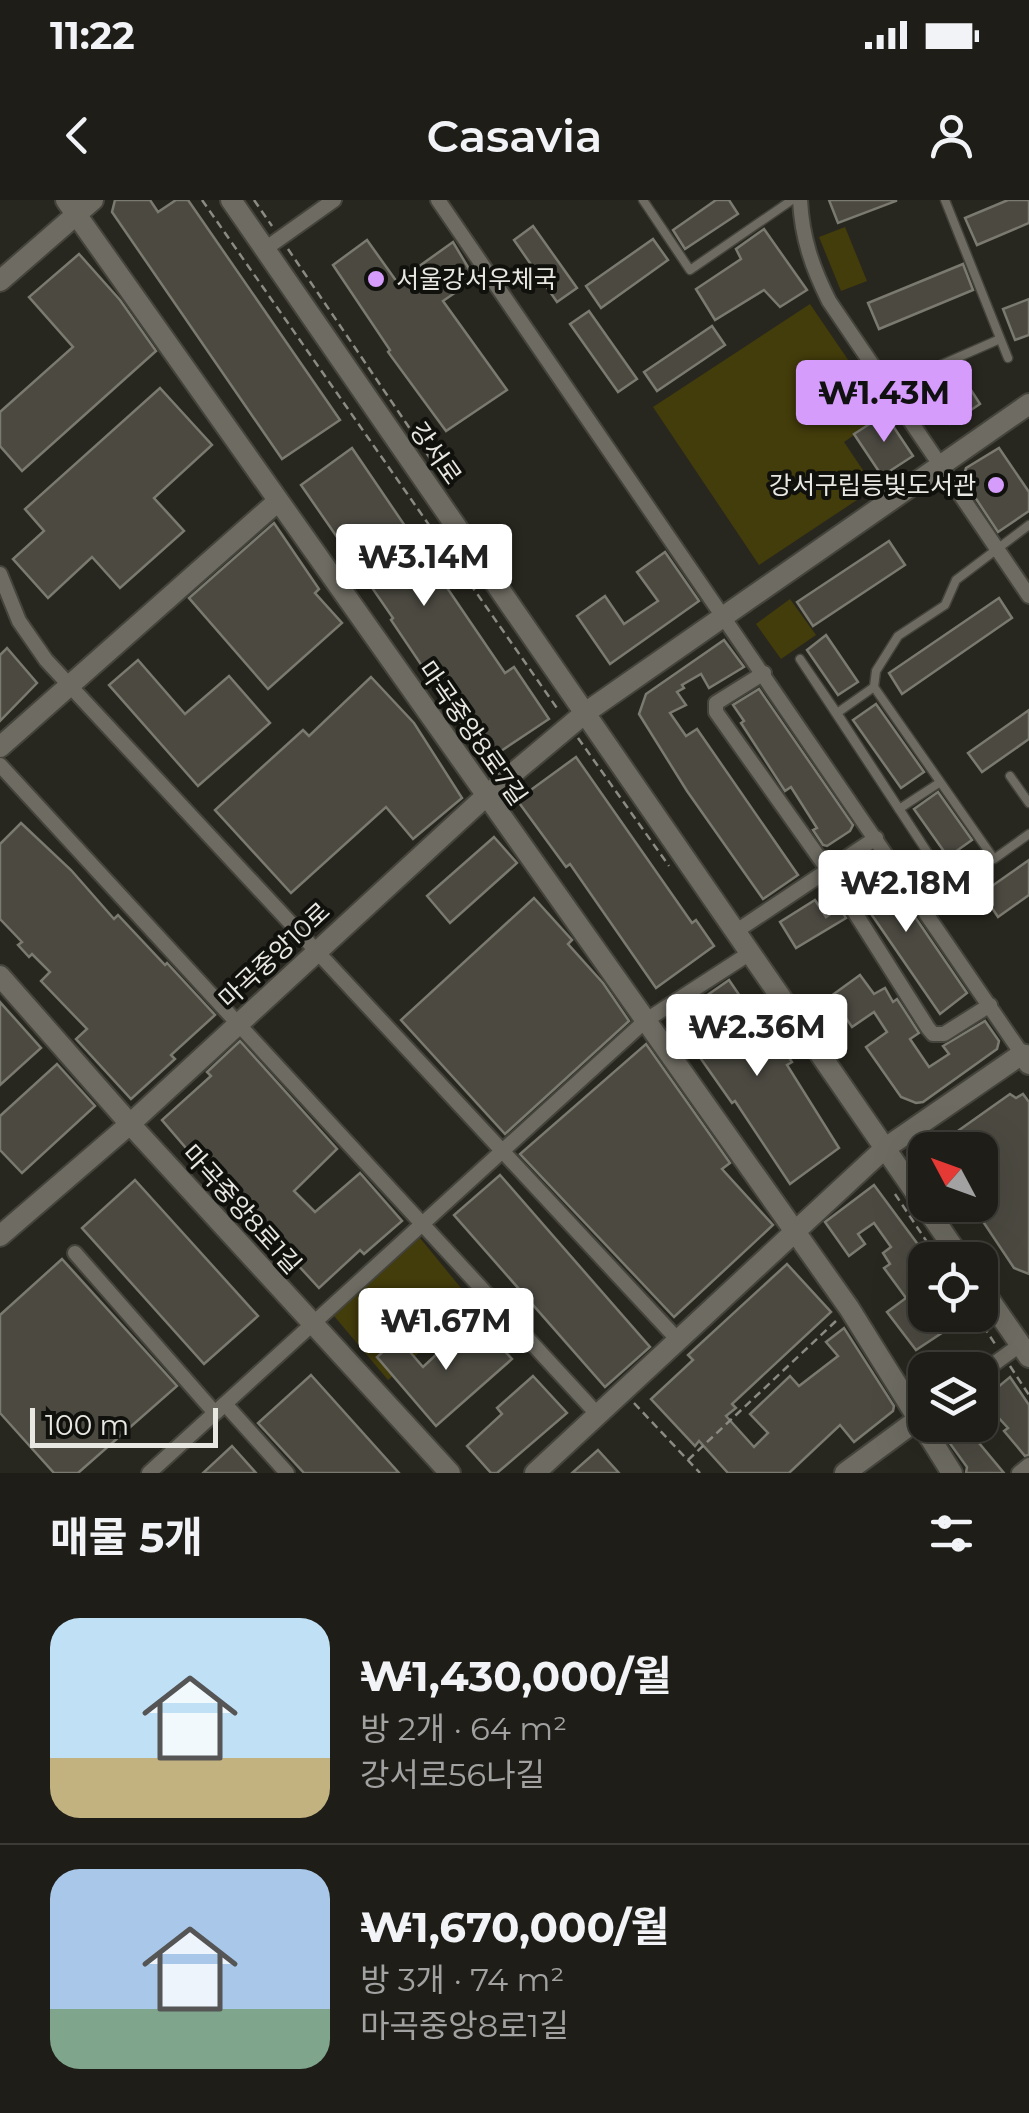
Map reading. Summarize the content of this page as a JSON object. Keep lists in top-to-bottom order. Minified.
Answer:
{"streets":{"street":["강서로","마곡중앙8로7길","마곡중앙10로","마곡중앙8로1길"]},"crossings":[["강서로","마곡중앙10로"],["마곡중앙8로7길","마곡중앙10로"],["마곡중앙10로","마곡중앙8로1길"]],"places":["서울강서우체국","강서구립등빛도서관"],"scale_bar":"100 m","north":"top left","page":{"status":"11:22","header":"Casavia","price":["₩1.43M","₩3.14M","₩2.18M","₩2.36M","₩1.67M"],"scale":"100 m","heading":"매물 5개","list":[{"name":"₩1,430,000/월","note":"방 2개 · 64 m² · 강서로56나길"},{"name":"₩1,670,000/월","note":"방 3개 · 74 m² · 마곡중앙8로1길"}]}}
